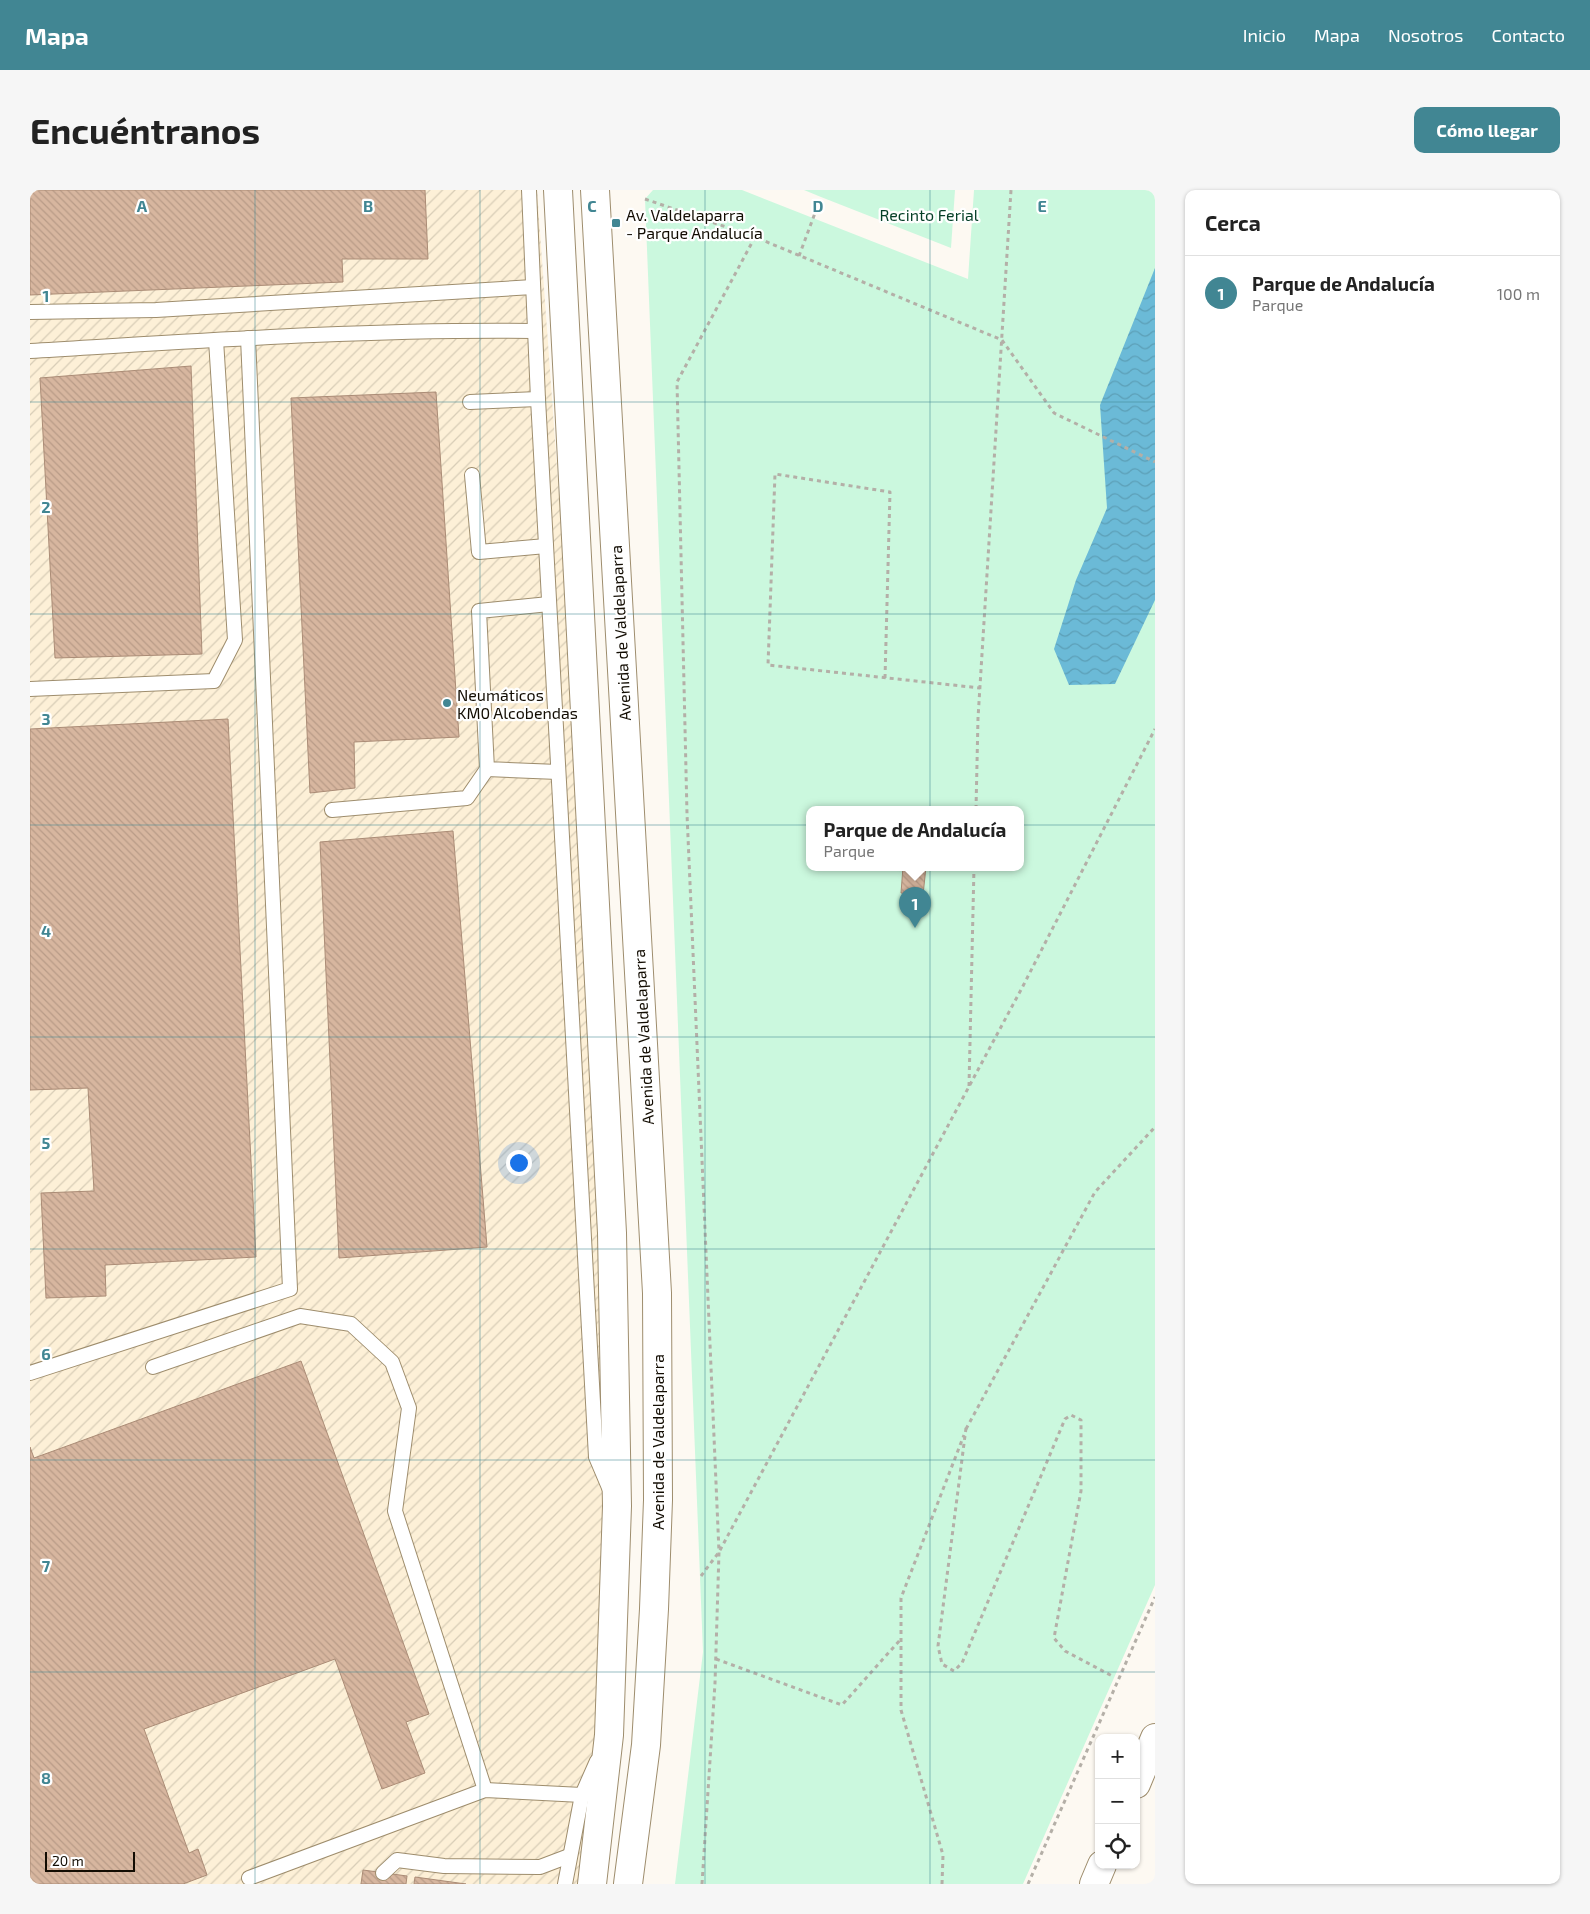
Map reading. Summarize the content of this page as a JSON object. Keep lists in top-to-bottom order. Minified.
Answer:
{"streets":{"main road":["Avenida de Valdelaparra"]},"parks":["Recinto Ferial"],"places":{"transit":["Av. Valdelaparra - Parque Andalucía"],"other":["Neumáticos KM0 Alcobendas"]},"scale_bar":"20 m","page":{"header":"Mapa","nav":["Inicio","Mapa","Nosotros","Contacto"],"buttons":"Cómo llegar","title":"Encuéntranos","heading":"Cerca","list":[{"mark":"1","name":"Parque de Andalucía","note":"Parque","value":"100 m"}],"popup":["Parque de Andalucía","Parque"],"pins":"1","map_buttons":["+","−"],"scale":"20 m"},"grid":{"columns":["A","B","C","D","E"],"rows":["1","2","3","4","5","6","7","8"]}}
